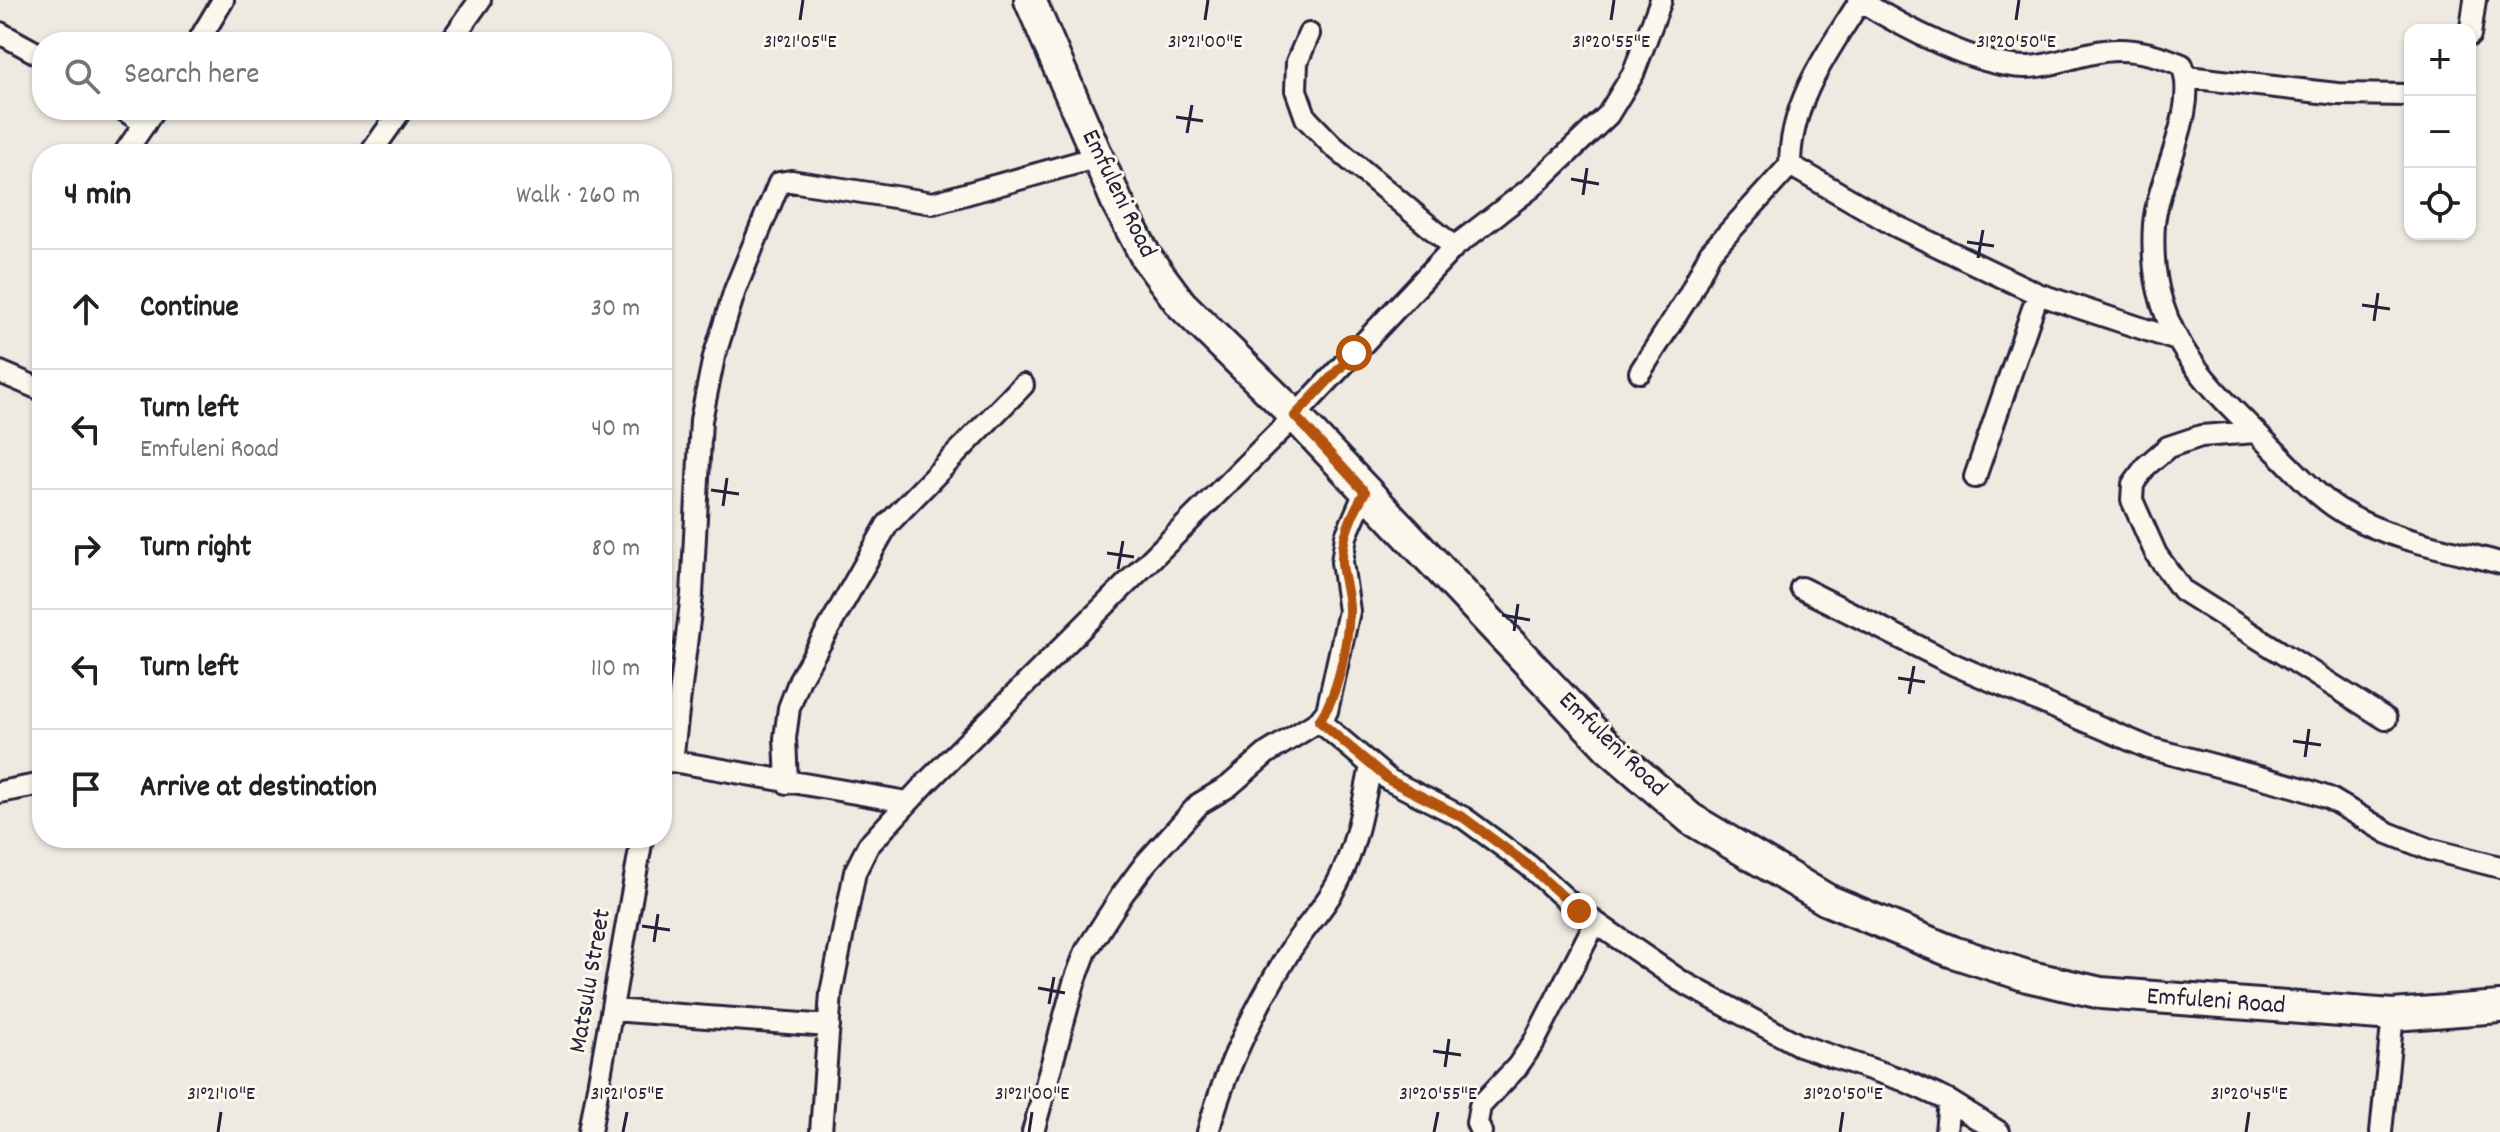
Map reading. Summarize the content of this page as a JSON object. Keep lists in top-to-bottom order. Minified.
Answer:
{"streets":{"street":["Emfuleni Road","Matsulu Street"]},"page":{"map_buttons":["+","−"],"search":"Search here","heading":["4 min","Walk · 260 m"],"list":[["Continue","30 m"],["Turn left","Emfuleni Road","40 m"],["Turn right","80 m"],["Turn left","110 m"],"Arrive at destination"]},"coordinates":["31°21'05\"E","31°21'00\"E","31°20'55\"E","31°20'50\"E","31°21'10\"E","31°20'45\"E"]}
